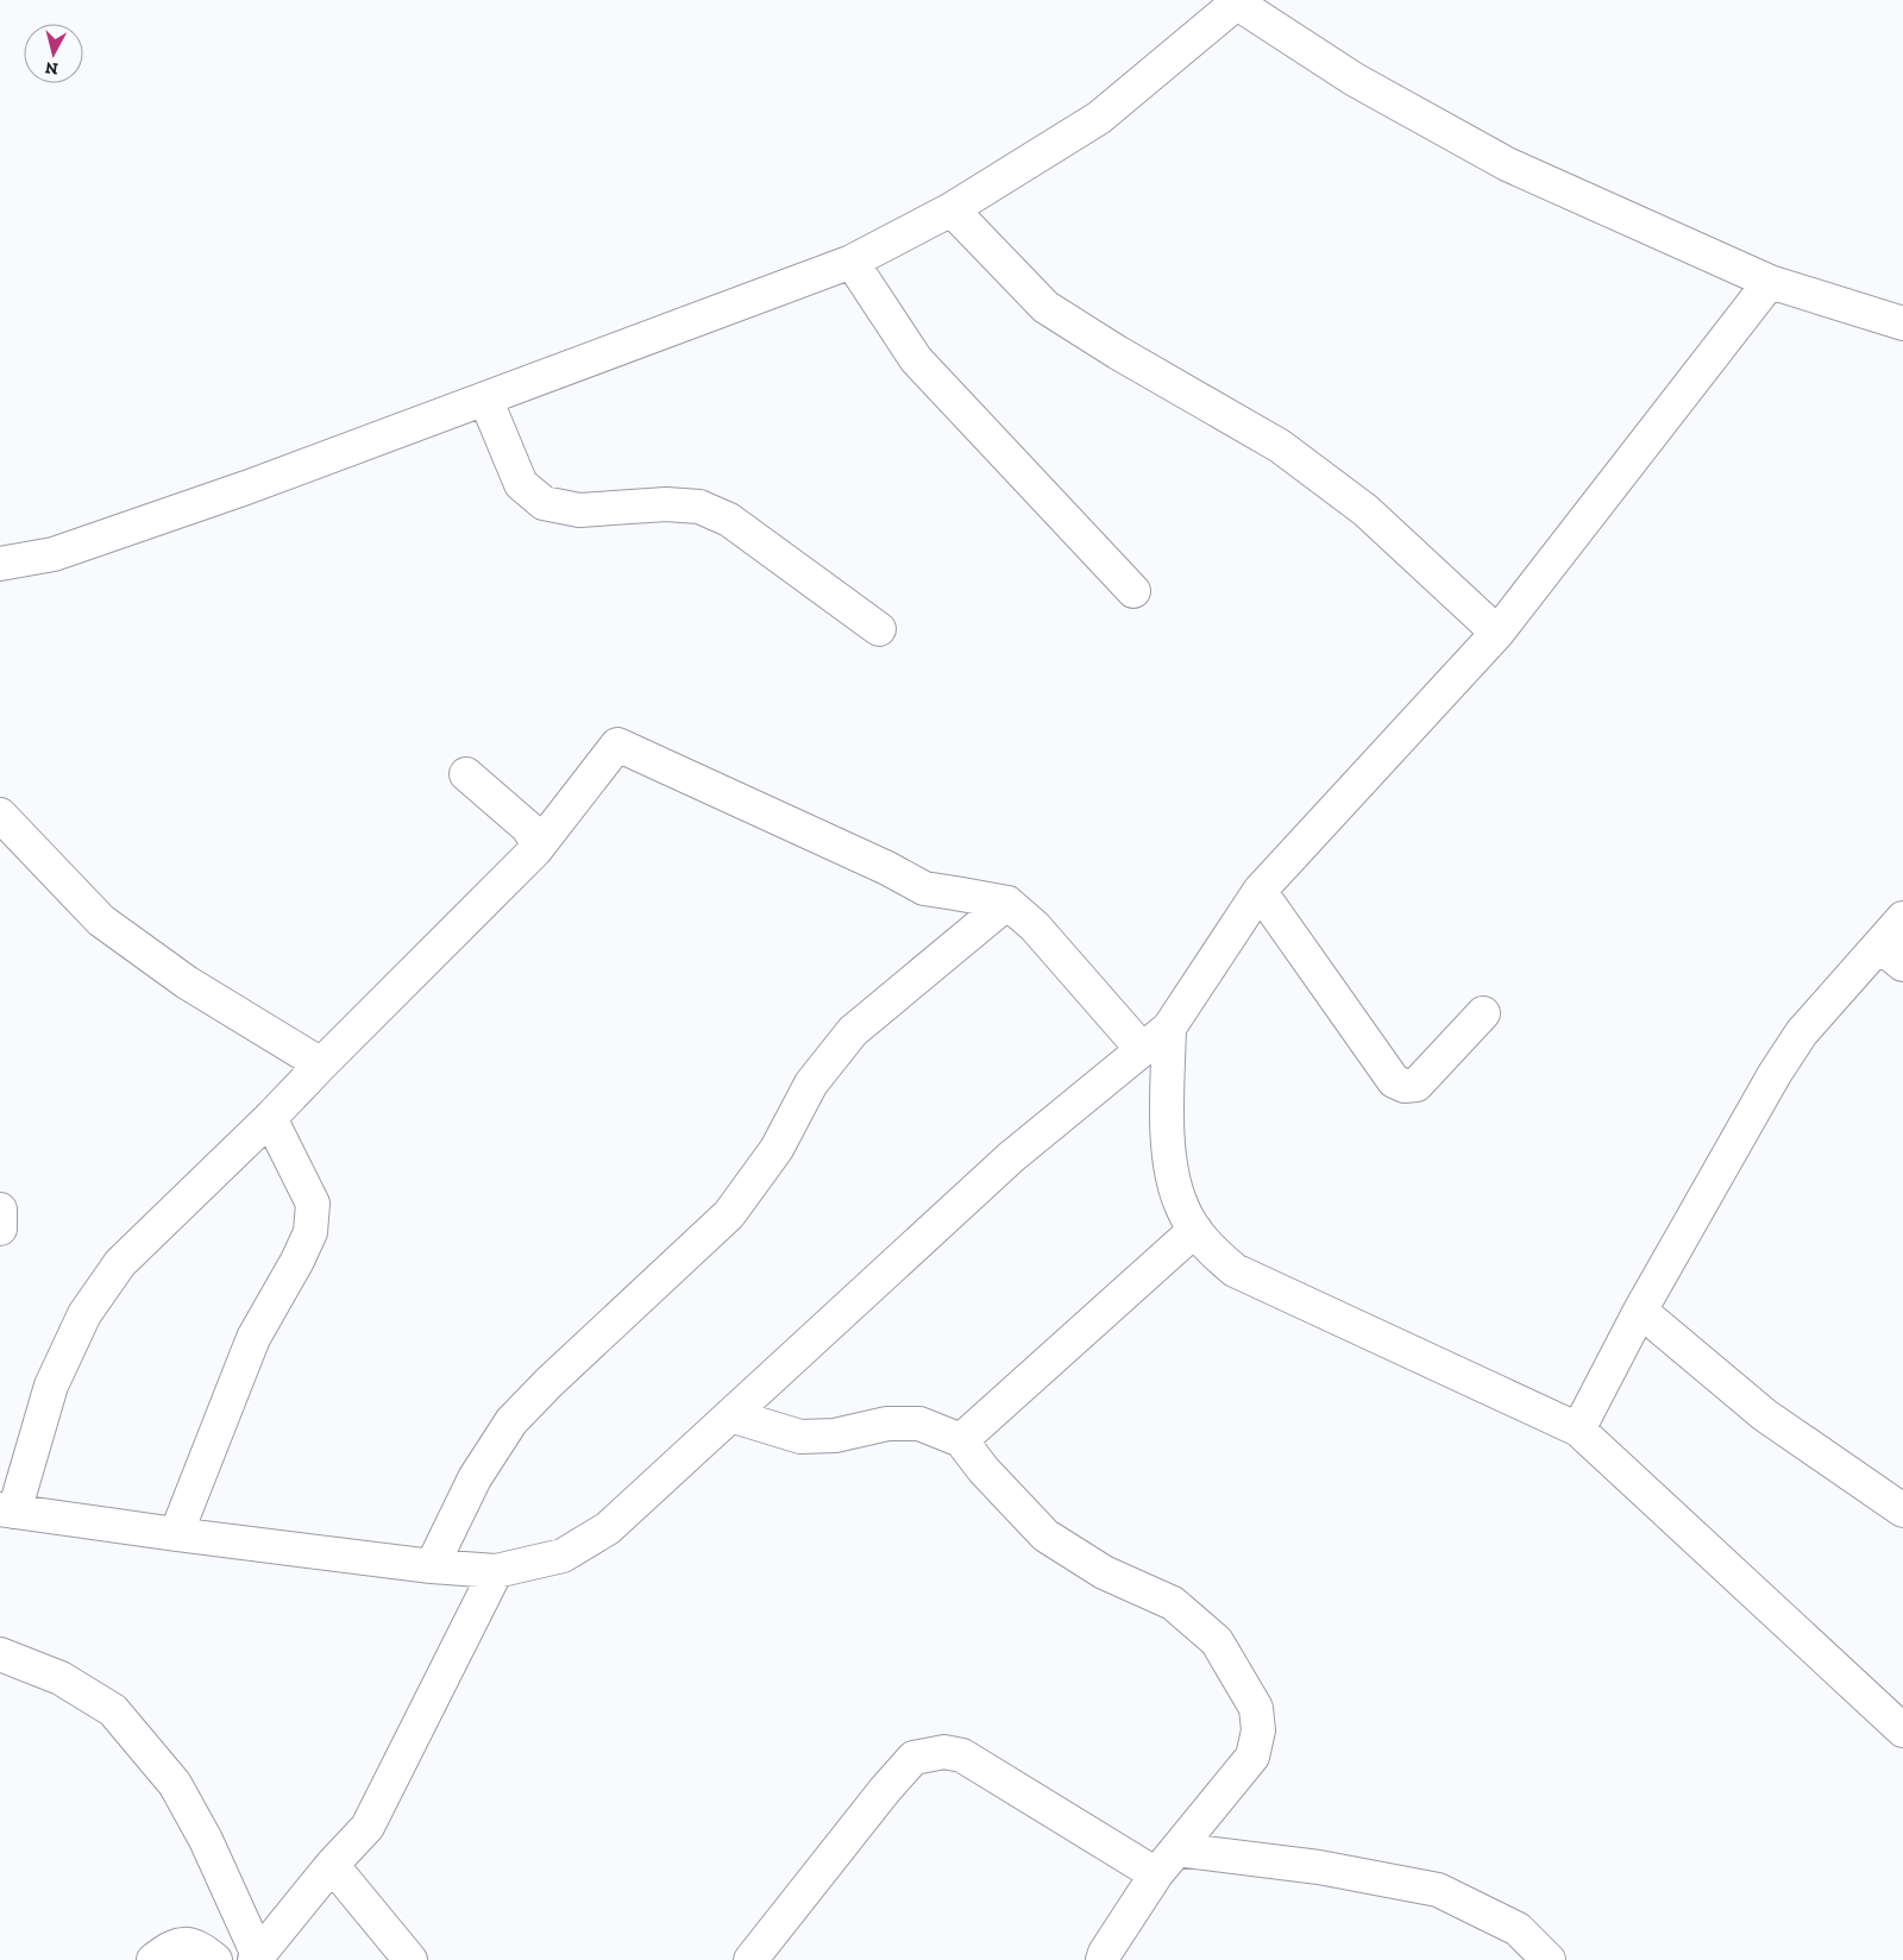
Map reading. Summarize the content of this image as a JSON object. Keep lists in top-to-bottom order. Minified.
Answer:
{"north":"bottom"}
